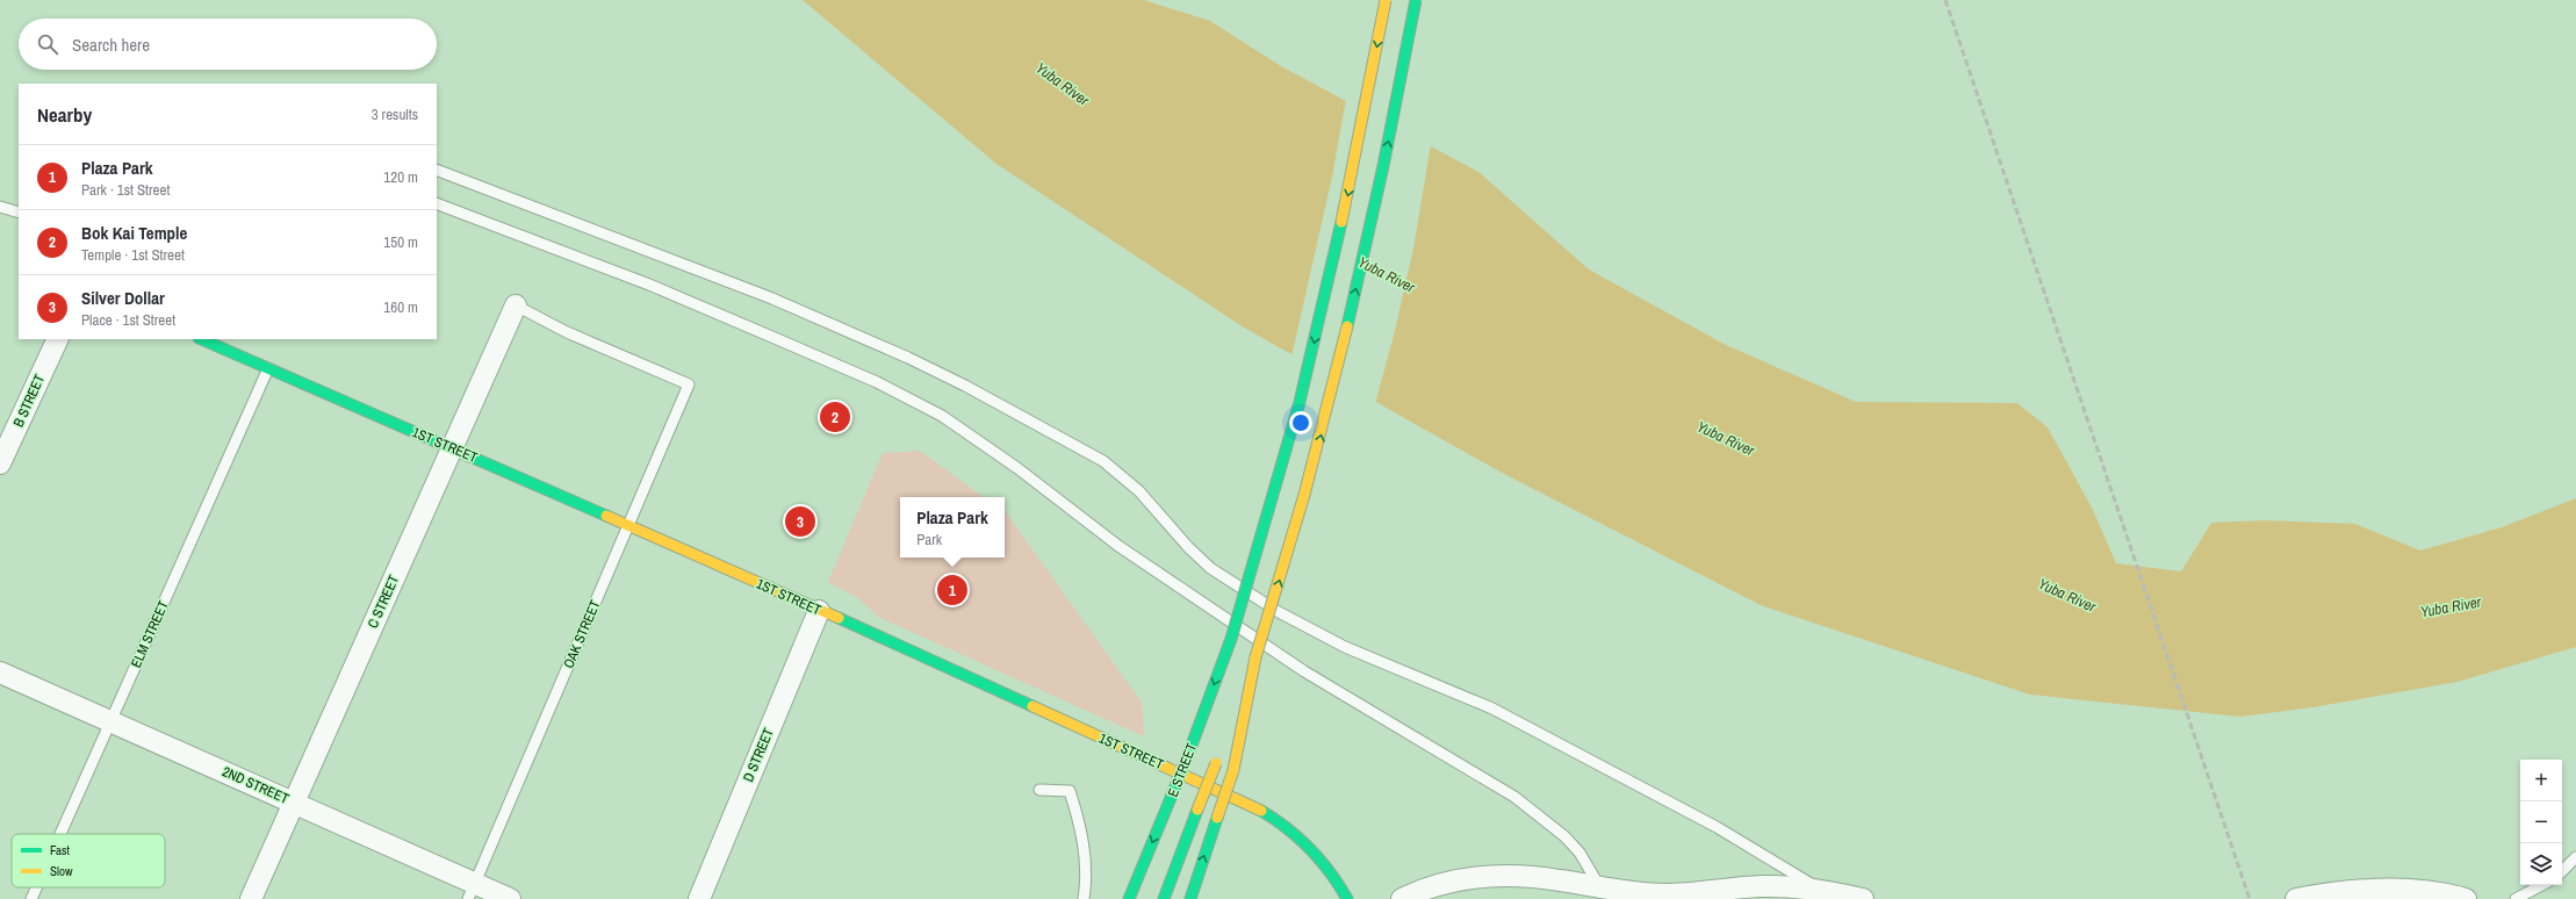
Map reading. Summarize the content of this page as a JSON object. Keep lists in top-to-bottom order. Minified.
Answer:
{"streets":{"main road":["1ST STREET","E STREET"],"street":["B STREET","C STREET","D STREET","2ND STREET"],"lane":["ELM STREET","OAK STREET"]},"crossings":[["1ST STREET","C STREET"],["1ST STREET","ELM STREET"],["1ST STREET","OAK STREET"],["1ST STREET","D STREET"],["C STREET","OAK STREET"],["C STREET","2ND STREET"],["ELM STREET","2ND STREET"],["OAK STREET","2ND STREET"]],"water":["Yuba River"],"legend":["Fast","Slow"],"page":{"search":"Search here","heading":["Nearby","3 results"],"list":[{"mark":"1","name":"Plaza Park","note":"Park · 1st Street","value":"120 m"},{"mark":"2","name":"Bok Kai Temple","note":"Temple · 1st Street","value":"150 m"},{"mark":"3","name":"Silver Dollar","note":"Place · 1st Street","value":"160 m"}],"pins":["2","3","1"],"popup":["Plaza Park","Park"],"map_buttons":["+","−"]}}
